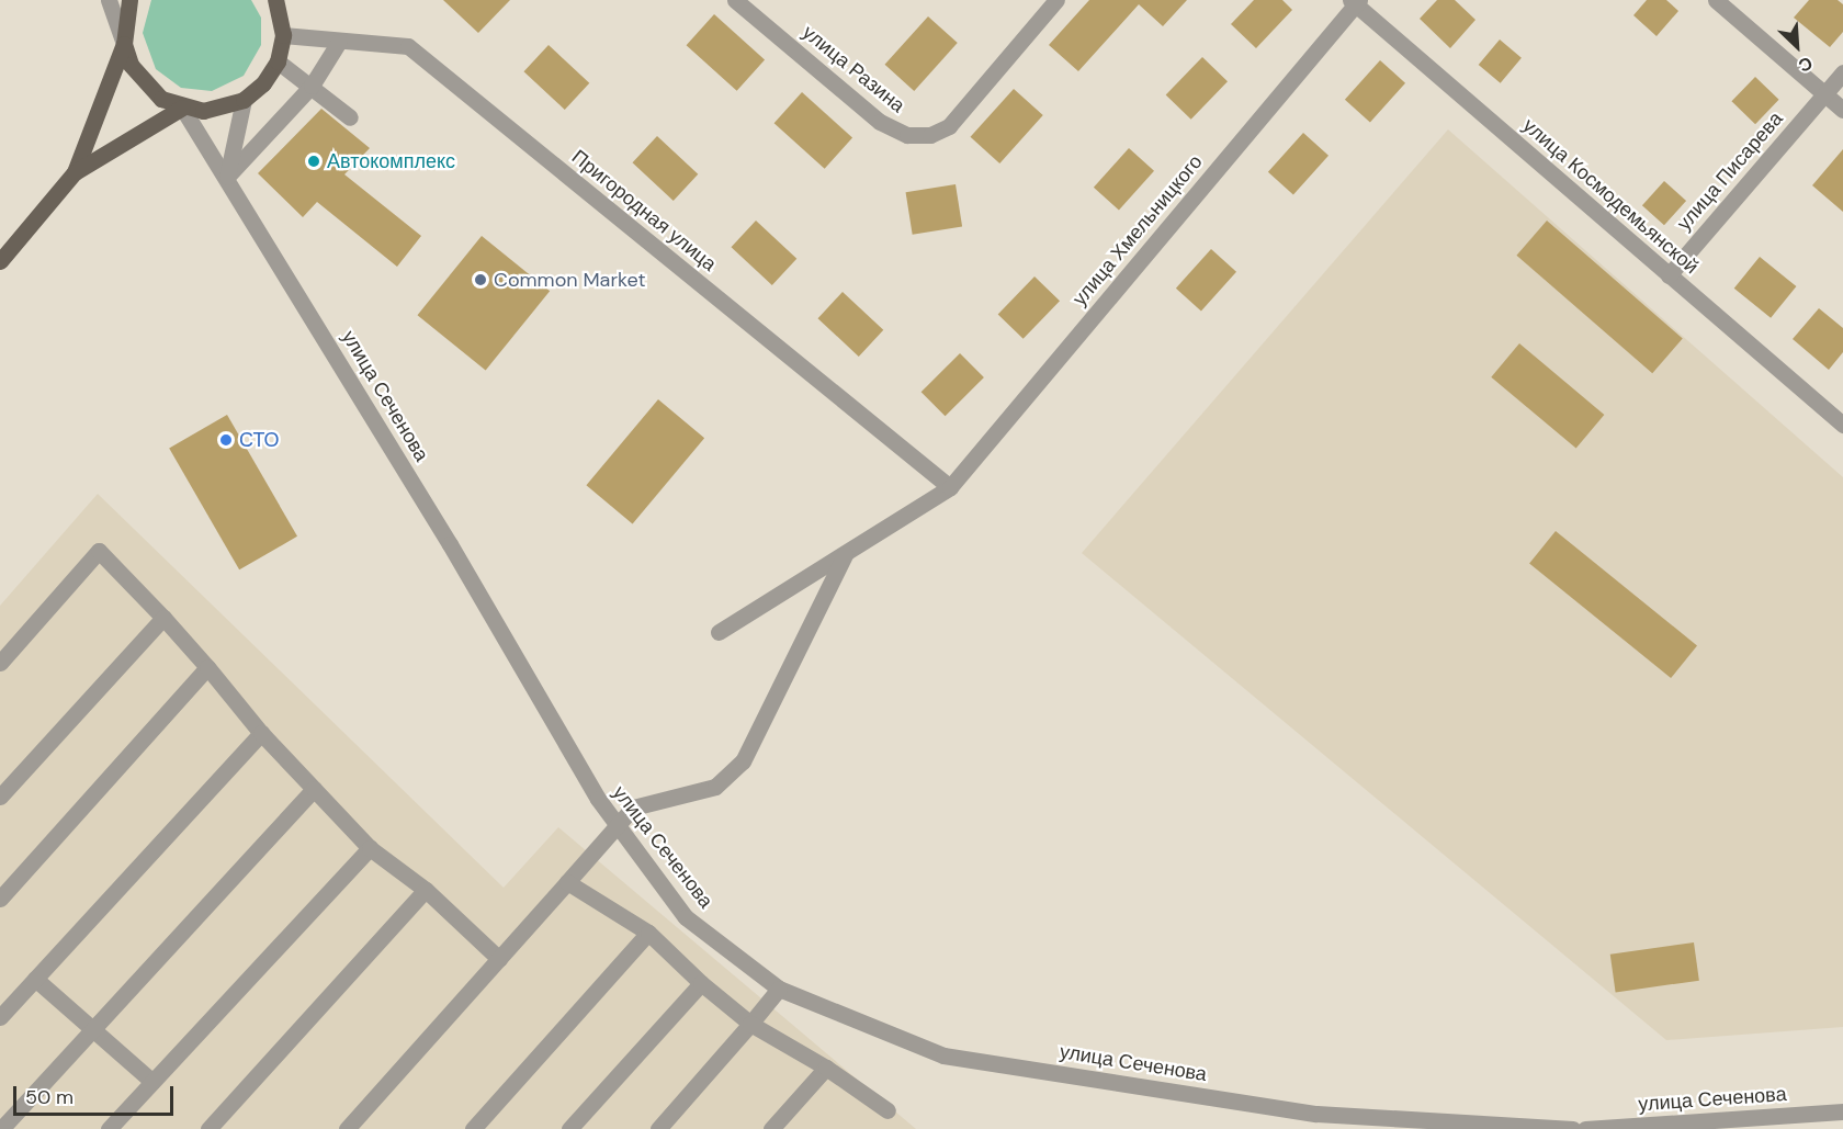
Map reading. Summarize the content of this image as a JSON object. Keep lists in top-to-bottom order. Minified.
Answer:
{"streets":{"street":["улица Разина","улица Писарева","улица Космодемьянской","Пригородная улица","улица Хмельницкого","улица Сеченова"]},"crossings":[["улица Писарева","улица Космодемьянской"],["улица Космодемьянской","улица Хмельницкого"],["Пригородная улица","улица Хмельницкого"]],"places":["Автокомплекс","Common Market","СТО"],"scale_bar":"50 m","north":"bottom right"}
